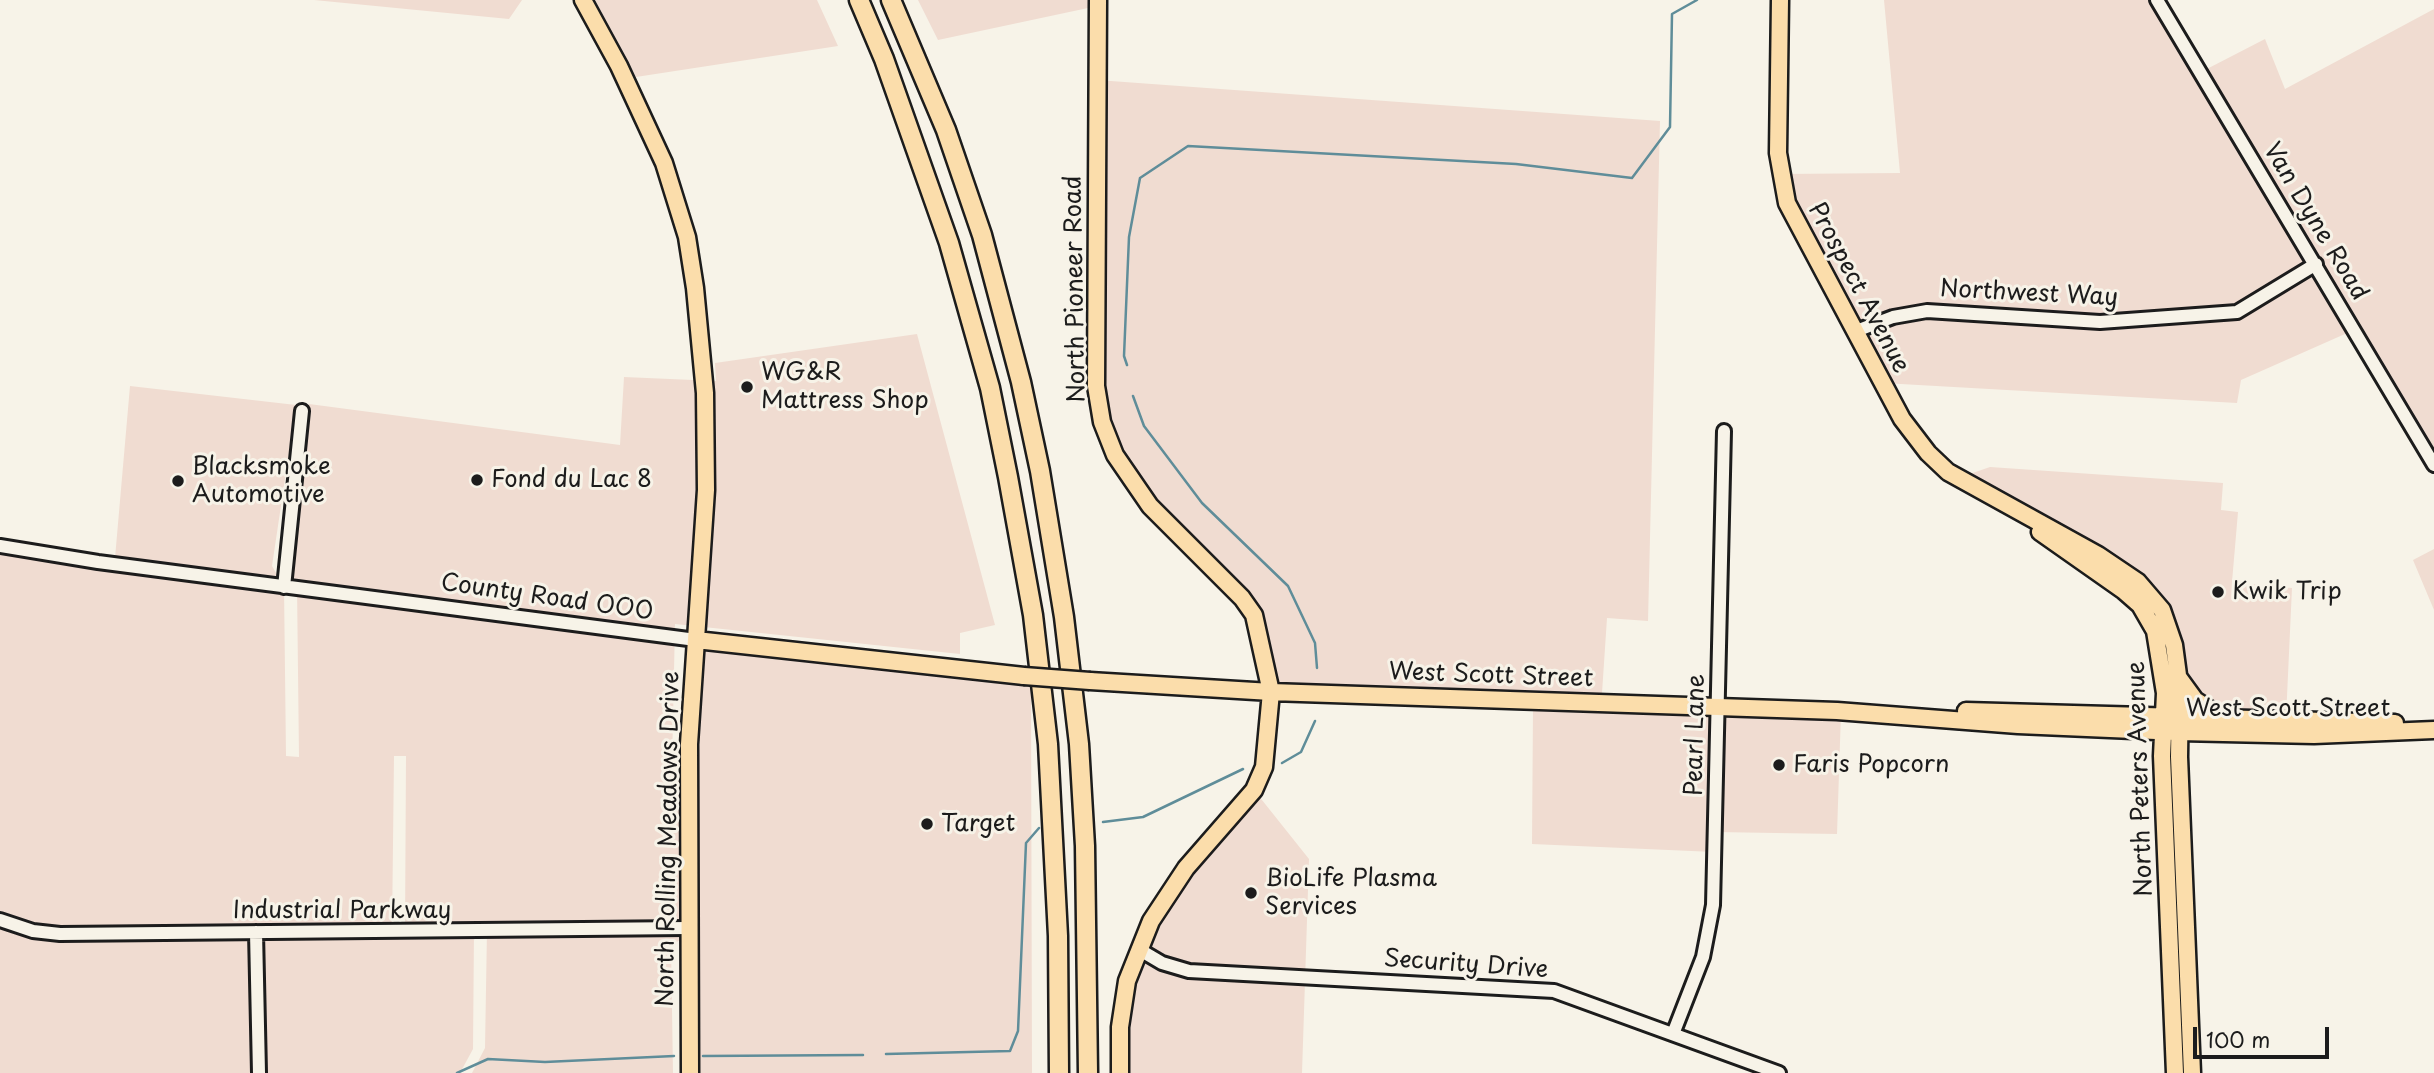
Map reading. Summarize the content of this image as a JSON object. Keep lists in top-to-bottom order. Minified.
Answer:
{"streets":{"main road":["Prospect Avenue","North Pioneer Road","County Road OOO","West Scott Street","North Peters Avenue","North Rolling Meadows Drive"],"street":["Van Dyne Road","Northwest Way","Pearl Lane","Industrial Parkway","Security Drive"]},"crossings":[["Van Dyne Road","Northwest Way"],["Prospect Avenue","Northwest Way"],["Prospect Avenue","North Peters Avenue"],["North Pioneer Road","West Scott Street"],["North Pioneer Road","Security Drive"],["County Road OOO","West Scott Street"],["County Road OOO","North Rolling Meadows Drive"],["West Scott Street","Pearl Lane"],["West Scott Street","North Peters Avenue"],["Pearl Lane","Security Drive"],["North Rolling Meadows Drive","Industrial Parkway"]],"places":["WG&R Mattress Shop","Fond du Lac 8","Blacksmoke Automotive","Kwik Trip","Faris Popcorn","Target","BioLife Plasma Services"],"scale_bar":"100 m"}
